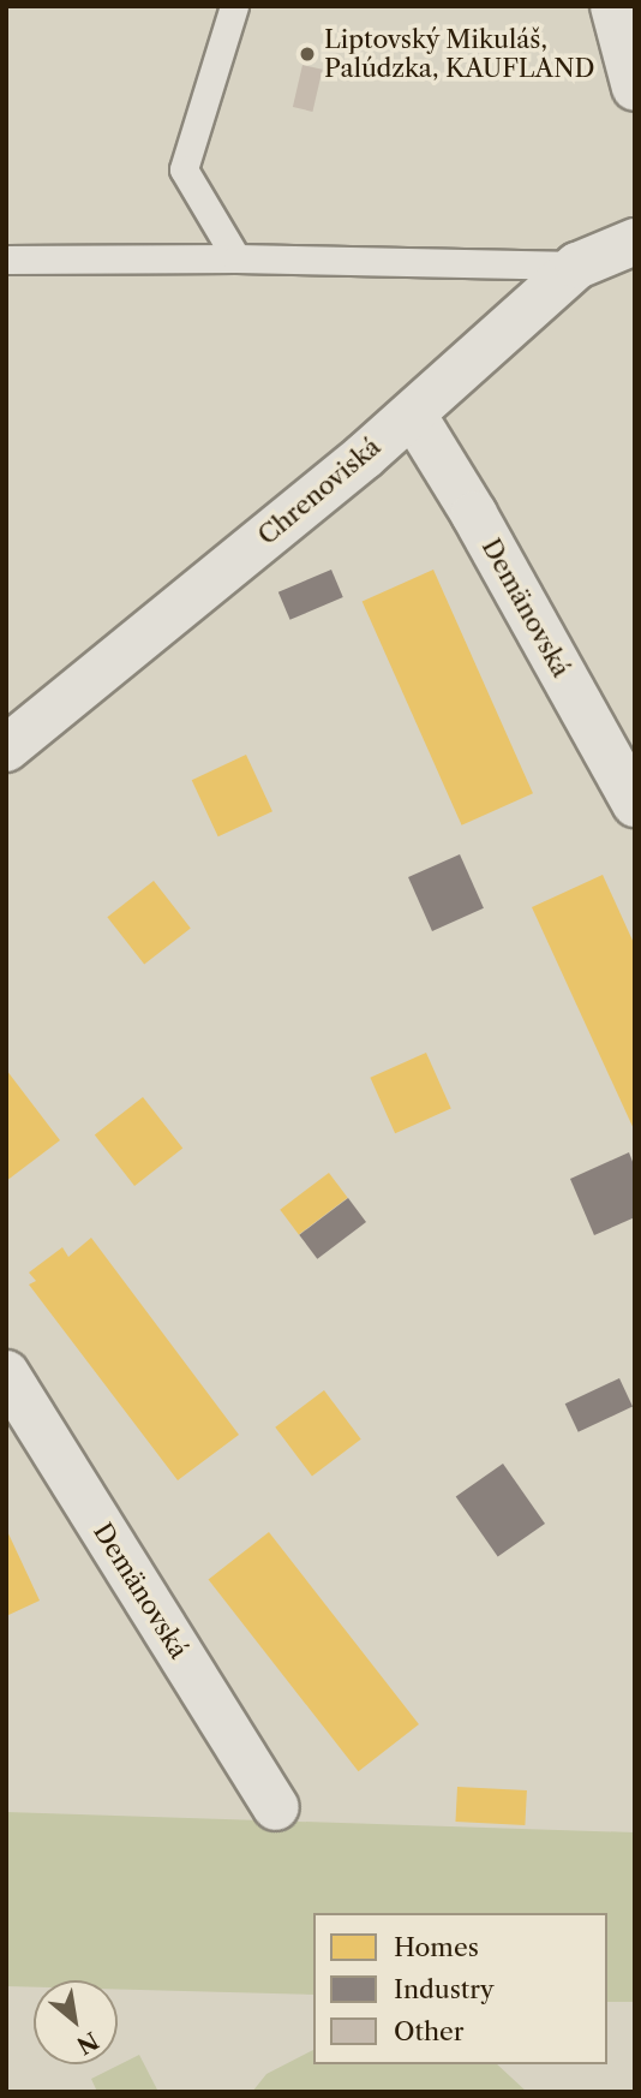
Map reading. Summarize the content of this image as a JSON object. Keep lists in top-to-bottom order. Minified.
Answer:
{"streets":{"street":["Chrenoviská","Demänovská"]},"crossings":[["Chrenoviská","Demänovská"]],"places":["Liptovský Mikuláš, Palúdzka, KAUFLAND"],"legend":["Homes","Industry","Other"],"north":"bottom right"}
